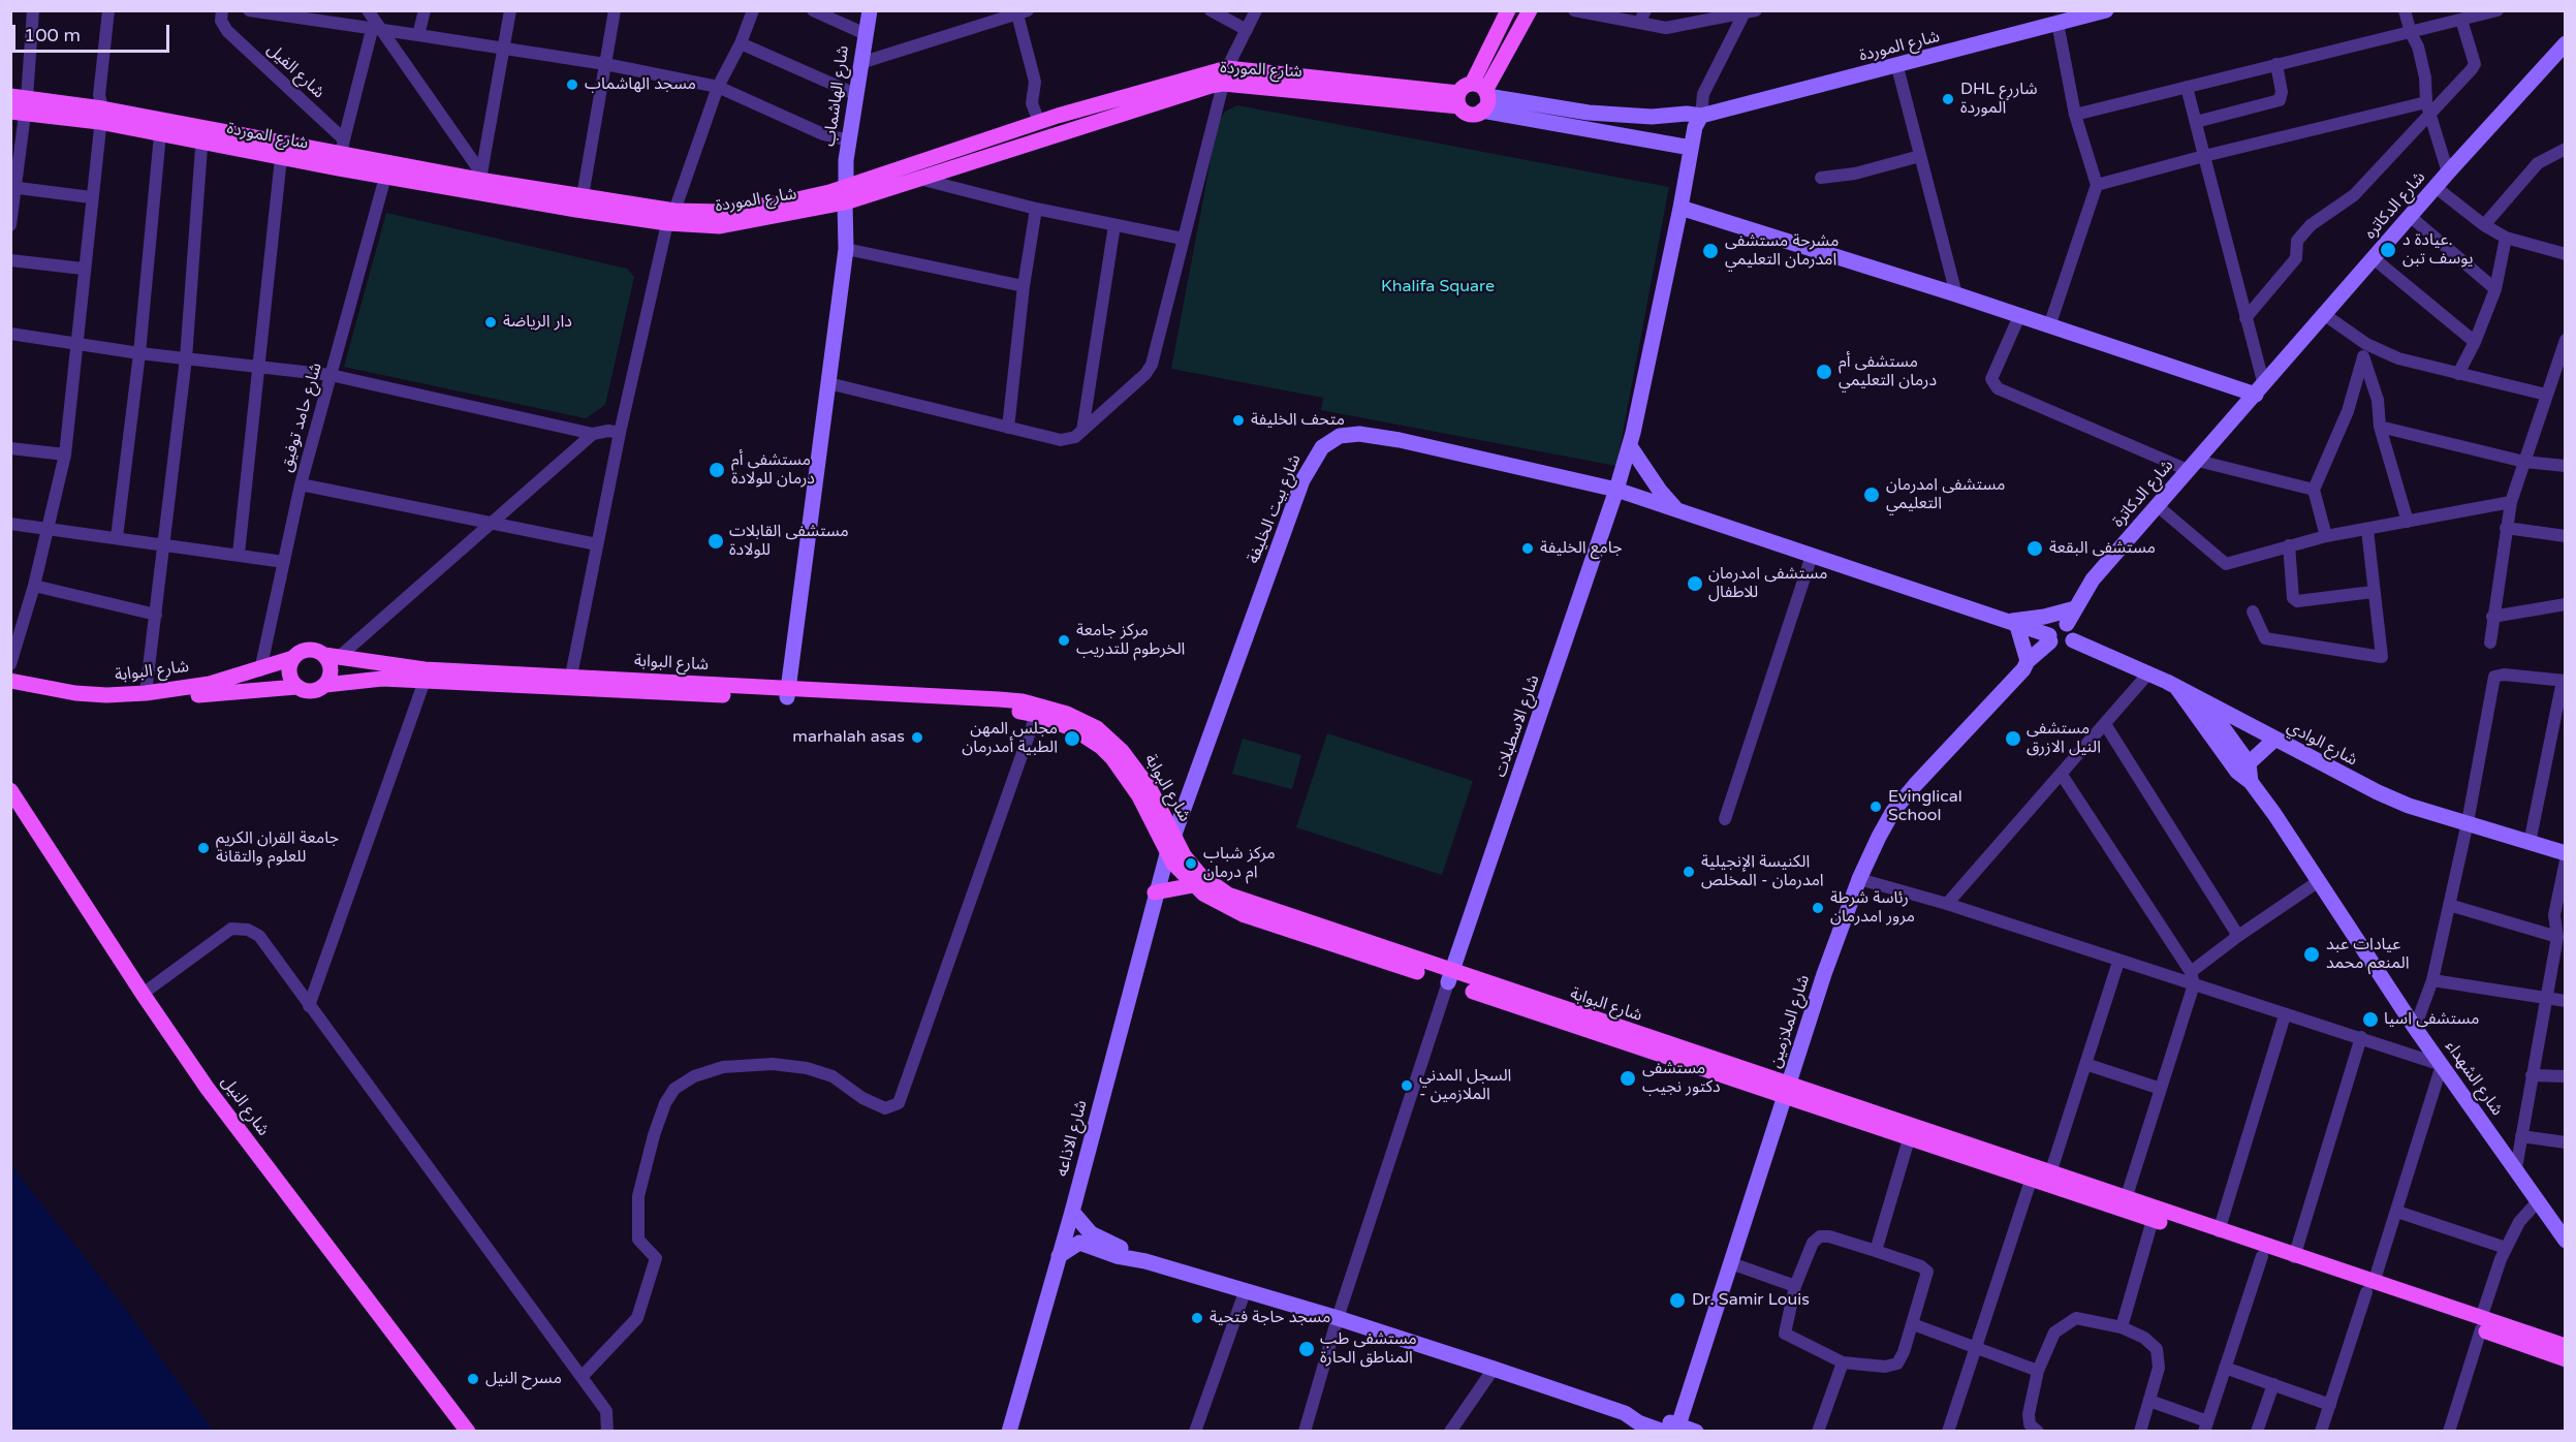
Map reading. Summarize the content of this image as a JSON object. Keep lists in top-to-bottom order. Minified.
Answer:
{"streets":{"main road":["شارع الموردة","شارع البوابة","شارع النيل"],"street":["شارع الفيل","شارع الهاشماب","شارع الدكاتره","شارع حامد توفيق","شارع الدكاترة","شارع بيت الخليفة","شارع الاسطبلات","شارع الوادي","شارع الملازمين","شارع الشهداء","شارع الاذاعه"]},"crossings":[["شارع الموردة","شارع الفيل"],["شارع الموردة","شارع الهاشماب"],["شارع الموردة","شارع حامد توفيق"],["شارع الموردة","شارع الاسطبلات"],["شارع الهاشماب","شارع البوابة"],["شارع الدكاتره","شارع الدكاترة"],["شارع حامد توفيق","شارع البوابة"],["شارع الدكاترة","شارع بيت الخليفة"],["شارع الدكاترة","شارع الوادي"],["شارع الدكاترة","شارع الملازمين"],["شارع بيت الخليفة","شارع البوابة"],["شارع بيت الخليفة","شارع الاسطبلات"],["شارع بيت الخليفة","شارع الوادي"],["شارع بيت الخليفة","شارع الملازمين"],["شارع بيت الخليفة","شارع الاذاعه"],["شارع البوابة","شارع الاسطبلات"],["شارع البوابة","شارع الملازمين"],["شارع البوابة","شارع الاذاعه"],["شارع الوادي","شارع الملازمين"],["شارع الوادي","شارع الشهداء"]],"parks":["Khalifa Square"],"places":["مسجد الهاشماب","DHL شاررع الموردة","عيادة د. يوسف تبن","مشرحة مستشفى امدرمان التعليمي","دار الرياضة","مستشفى أم درمان التعليمي","متحف الخليفة","مستشفى أم درمان للولادة","مستشفى امدرمان التعليمي","مستشفى القابلات للولادة","جامع الخليفة","مستشفى البقعة","مستشفى امدرمان للاطفال","مركز جامعة الخرطوم للتدريب","marhalah asas","مجلس المهن الطبية أمدرمان","مستشفى النيل الازرق","Evinglical School","جامعة القران الكريم للعلوم والتقانة","مركز شباب ام درمان","الكنيسة الإنجيلية امدرمان - المخلص","رئاسة شرطة مرور امدرمان","عيادات عبد المنعم محمد","مستشفى اسيا","مستشفى دكتور نجيب","السجل المدني - الملازمين","Dr. Samir Louis","مسجد حاجة فتحية","مستشفى طب المناطق الحارة","مسرح النيل"],"scale_bar":"100 m"}
